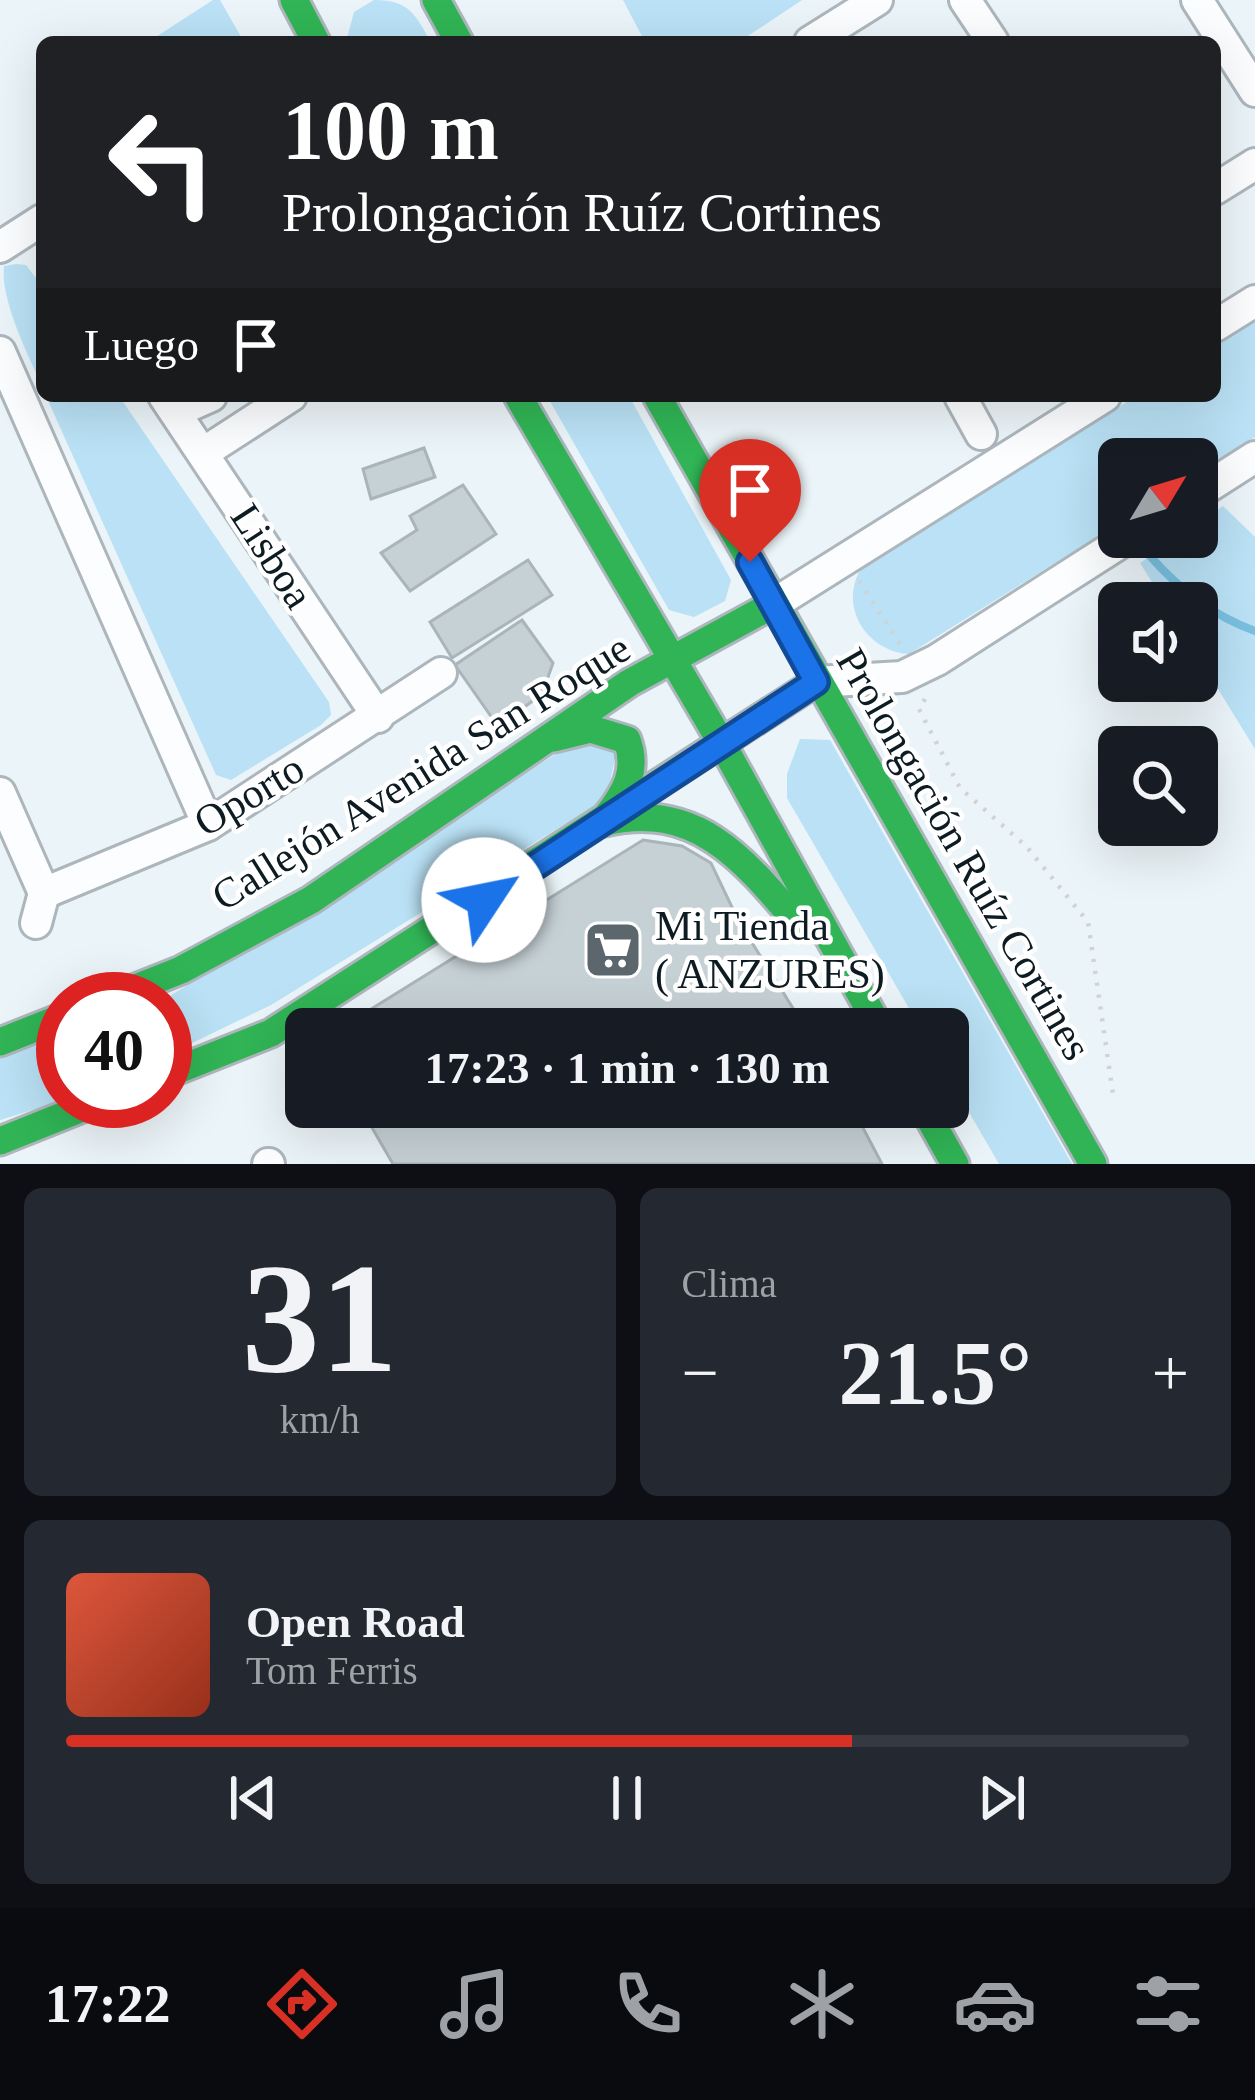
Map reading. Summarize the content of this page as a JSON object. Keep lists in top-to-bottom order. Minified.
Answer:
{"streets":{"street":["Lisboa","Callejón Avenida San Roque","Oporto","Prolongación Ruíz Cortines"]},"crossings":[["Lisboa","Oporto"],["Callejón Avenida San Roque","Prolongación Ruíz Cortines"]],"places":{"supermarket":["Mi Tienda ( ANZURES)"]},"north":"top right","page":{"turn":["100 m","Prolongación Ruíz Cortines"],"then":"Luego","limit":"40","trip":"17:23 · 1 min · 130 m","tile":[["31","km/h"],"Clima"],"heat":["−","21.5°","+"],"song":["Open Road","Tom Ferris"],"tabs":"17:22"}}
